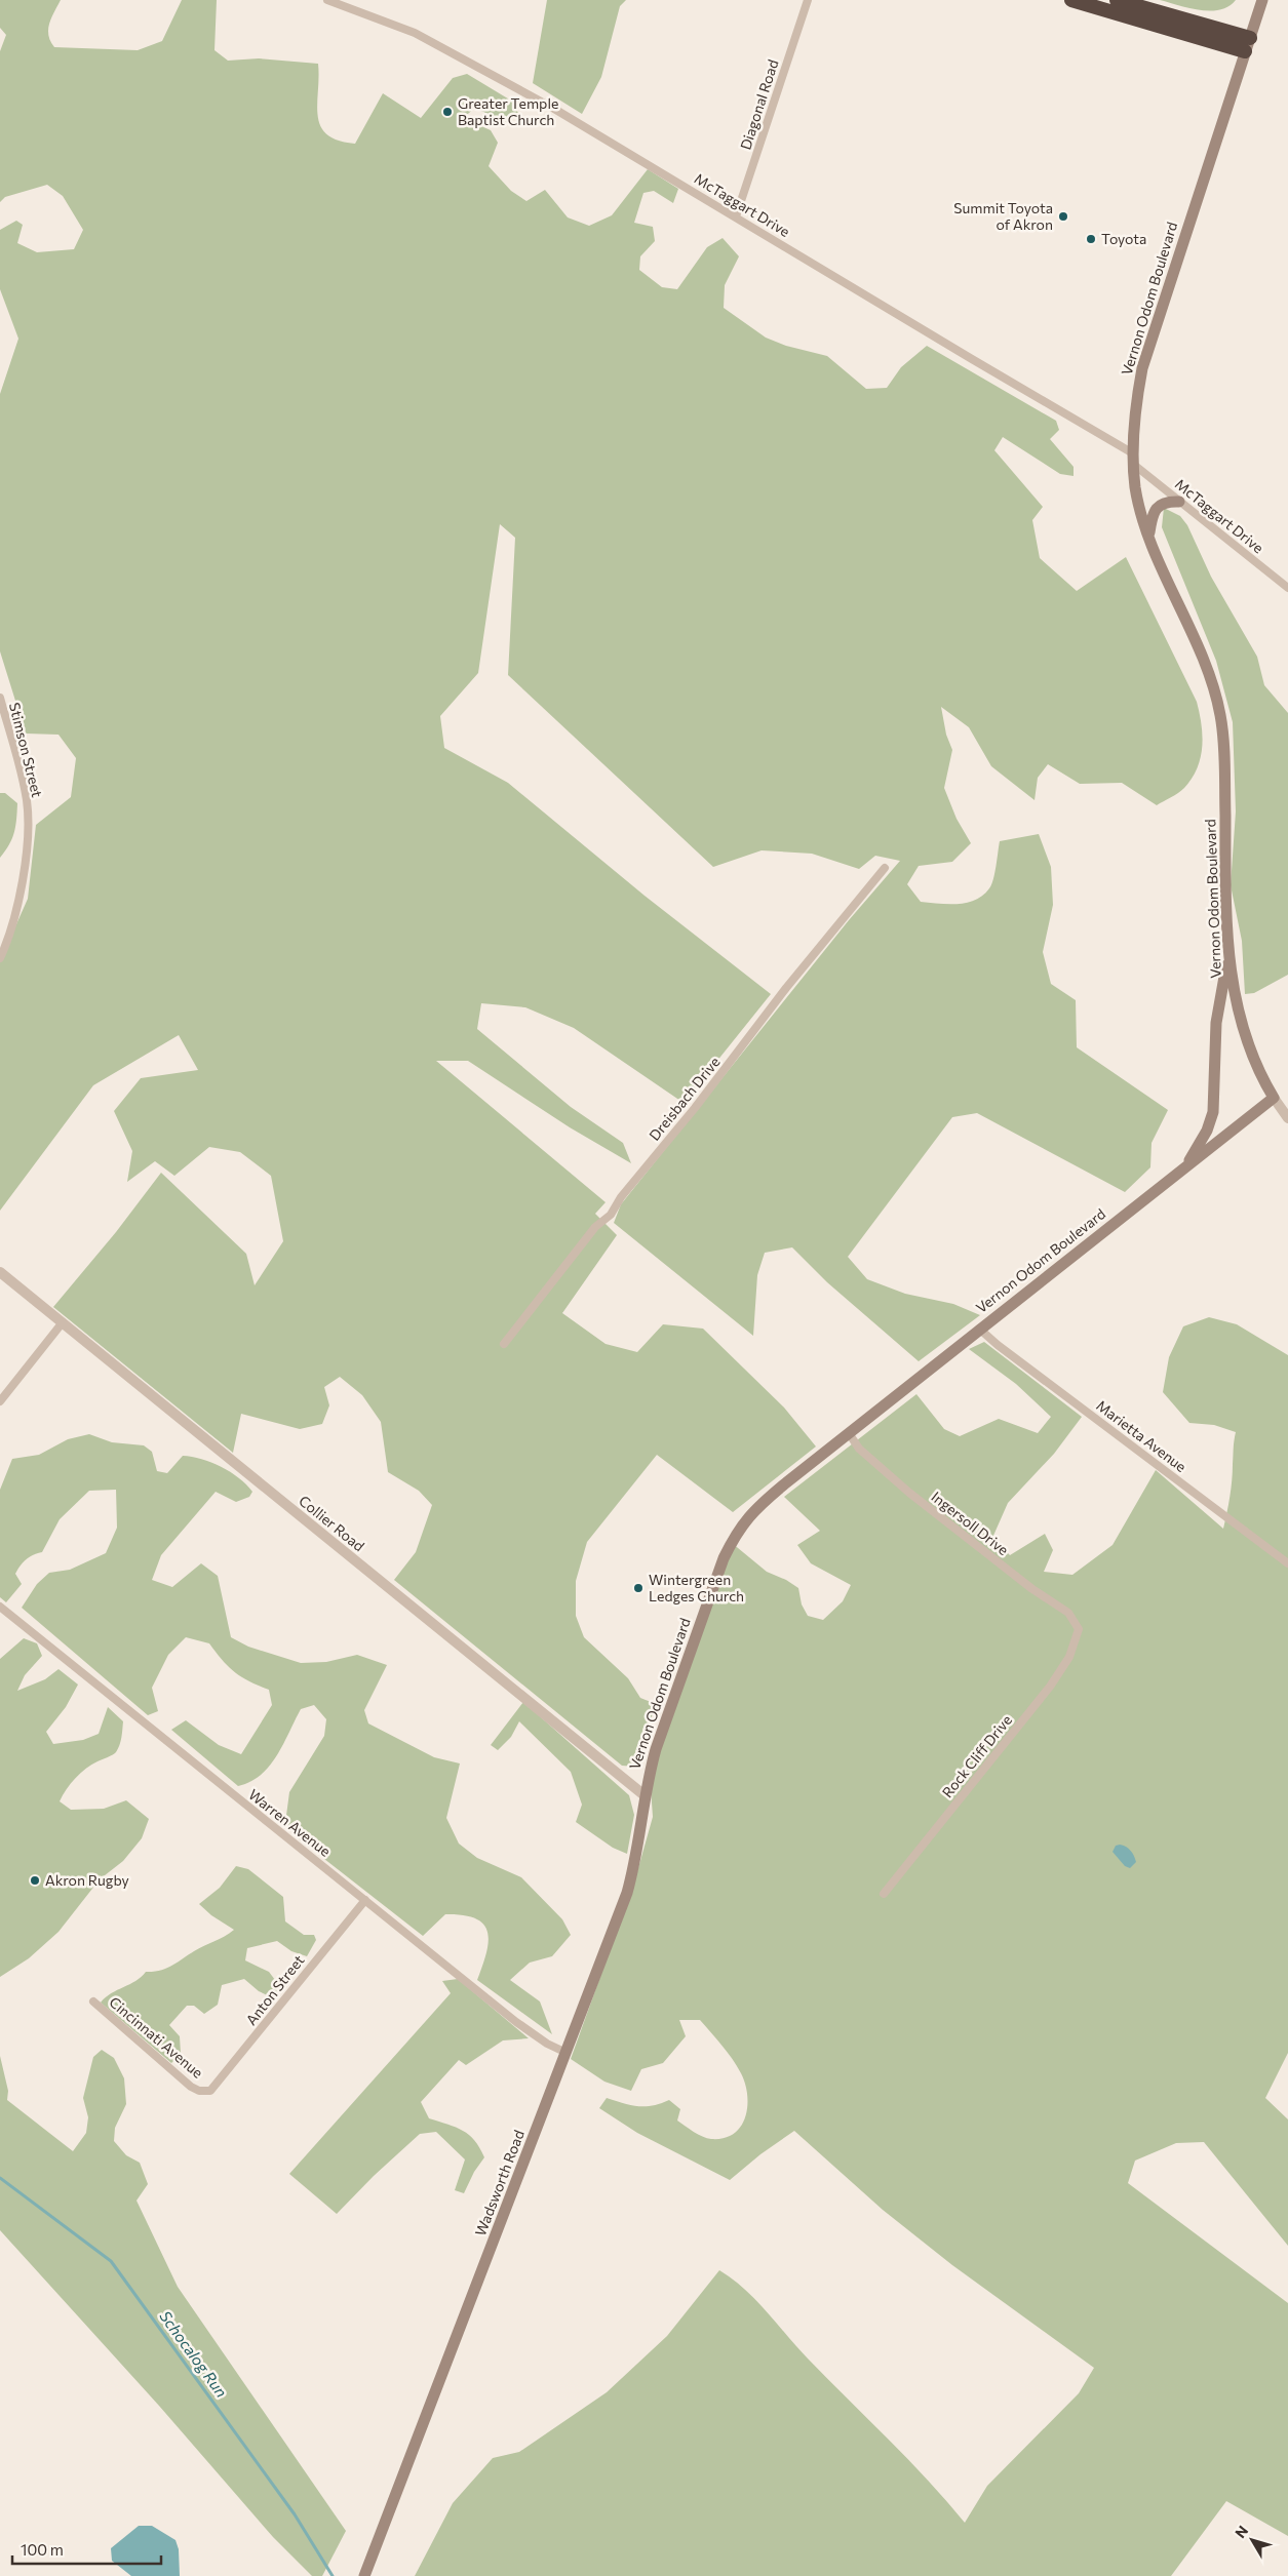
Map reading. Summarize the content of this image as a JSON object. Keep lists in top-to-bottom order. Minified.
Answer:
{"streets":{"main road":["Vernon Odom Boulevard","Wadsworth Road"],"street":["Diagonal Road","McTaggart Drive","Stimson Street","Dreisbach Drive","Marietta Avenue","Collier Road","Ingersoll Drive","Rock Cliff Drive","Warren Avenue","Anton Street","Cincinnati Avenue"]},"crossings":[["Diagonal Road","McTaggart Drive"],["McTaggart Drive","Vernon Odom Boulevard"],["Vernon Odom Boulevard","Marietta Avenue"],["Vernon Odom Boulevard","Collier Road"],["Vernon Odom Boulevard","Ingersoll Drive"],["Vernon Odom Boulevard","Wadsworth Road"],["Collier Road","Wadsworth Road"],["Ingersoll Drive","Rock Cliff Drive"],["Warren Avenue","Anton Street"],["Warren Avenue","Wadsworth Road"],["Anton Street","Cincinnati Avenue"]],"water":["Schocalog Run"],"places":["Greater Temple Baptist Church","Summit Toyota of Akron","Toyota","Wintergreen Ledges Church","Akron Rugby"],"scale_bar":"100 m","north":"top left"}
